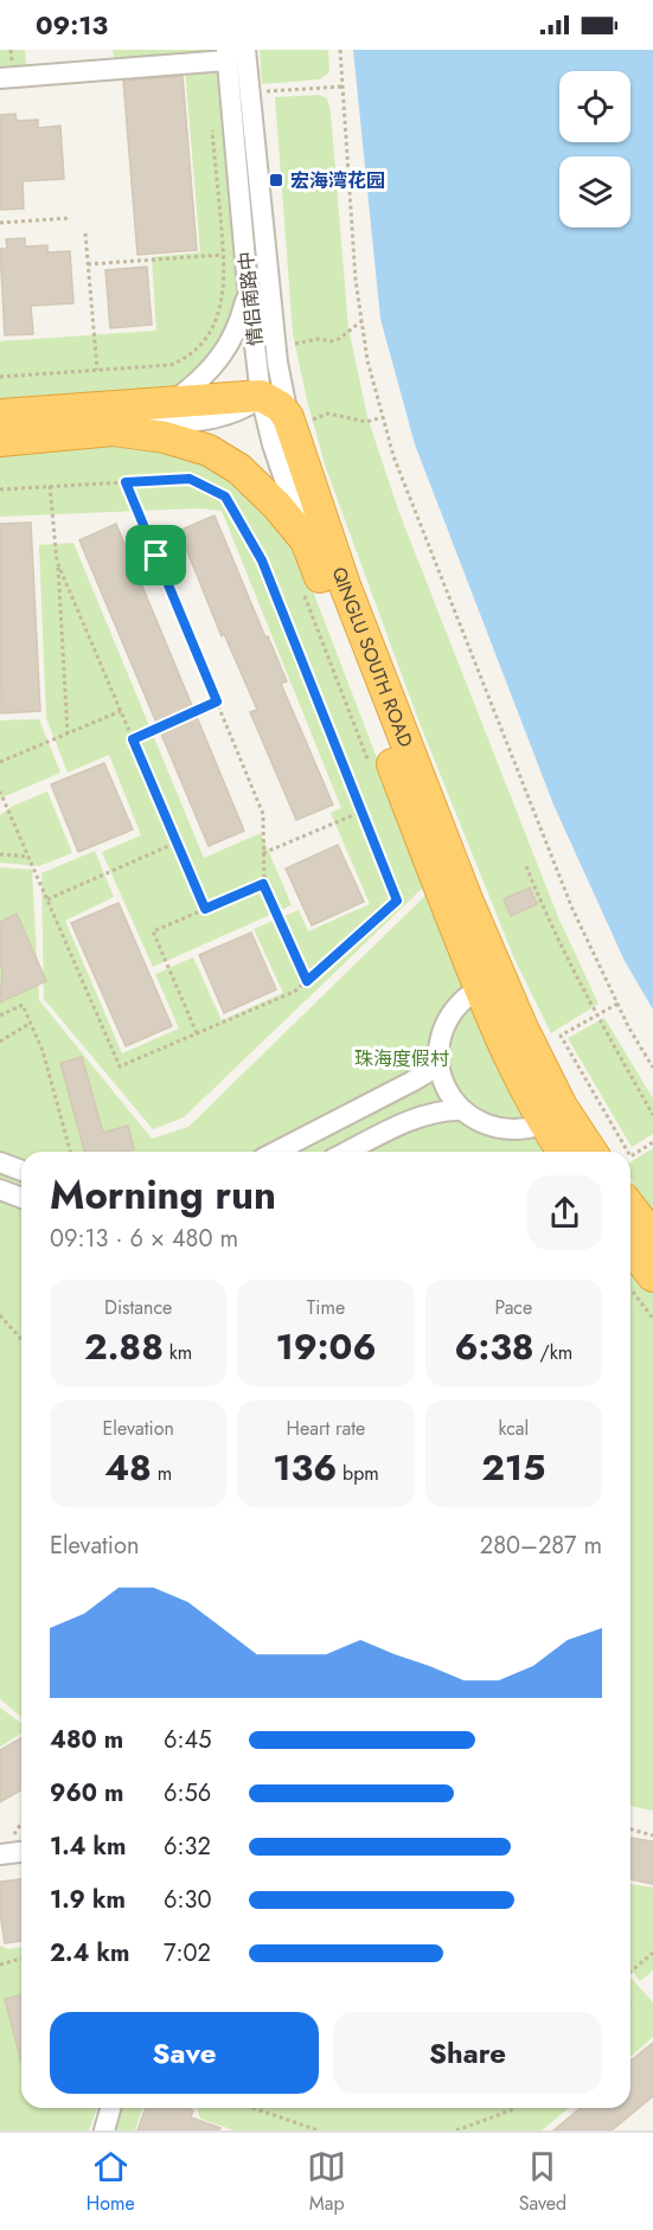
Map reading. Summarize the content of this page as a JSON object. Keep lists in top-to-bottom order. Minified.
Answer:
{"streets":{"highway":["QINGLU SOUTH ROAD"],"street":["情侣南路中"]},"crossings":[["情侣南路中","QINGLU SOUTH ROAD"]],"parks":["珠海度假村"],"places":{"transit":["宏海湾花园"]},"page":{"status":"09:13","heading":["Morning run","09:13 · 6 × 480 m"],"stats":[["Distance","2.88 km"],["Time","19:06"],["Pace","6:38 /km"],["Elevation","48 m"],["Heart rate","136 bpm"],["kcal","215"]],"chart":["Elevation","280–287 m"],"list":[{"name":"480 m","note":"6:45"},{"name":"960 m","note":"6:56"},{"name":"1.4 km","note":"6:32"},{"name":"1.9 km","note":"6:30"},{"name":"2.4 km","note":"7:02"}],"buttons":["Save","Share"],"tabs":["Home","Map","Saved"]}}
